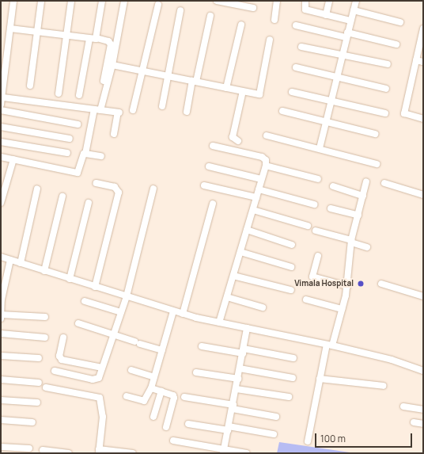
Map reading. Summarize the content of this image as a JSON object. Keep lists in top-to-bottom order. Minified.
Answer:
{"places":["Vimala Hospital"],"scale_bar":"100 m"}
